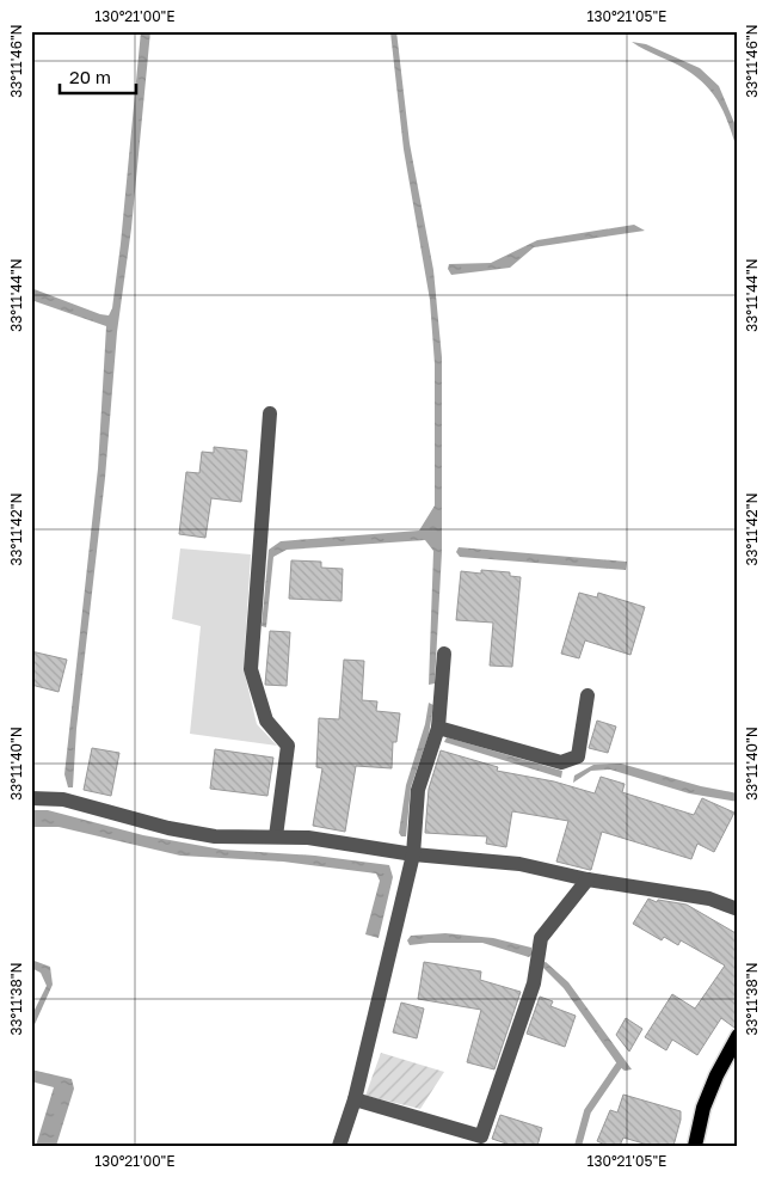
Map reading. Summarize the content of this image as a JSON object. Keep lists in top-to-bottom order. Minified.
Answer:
{"scale_bar":"20 m","coordinates":["130°21'00\"E","130°21'05\"E","33°11'46\"N","33°11'44\"N","33°11'42\"N","33°11'40\"N","33°11'38\"N"]}
